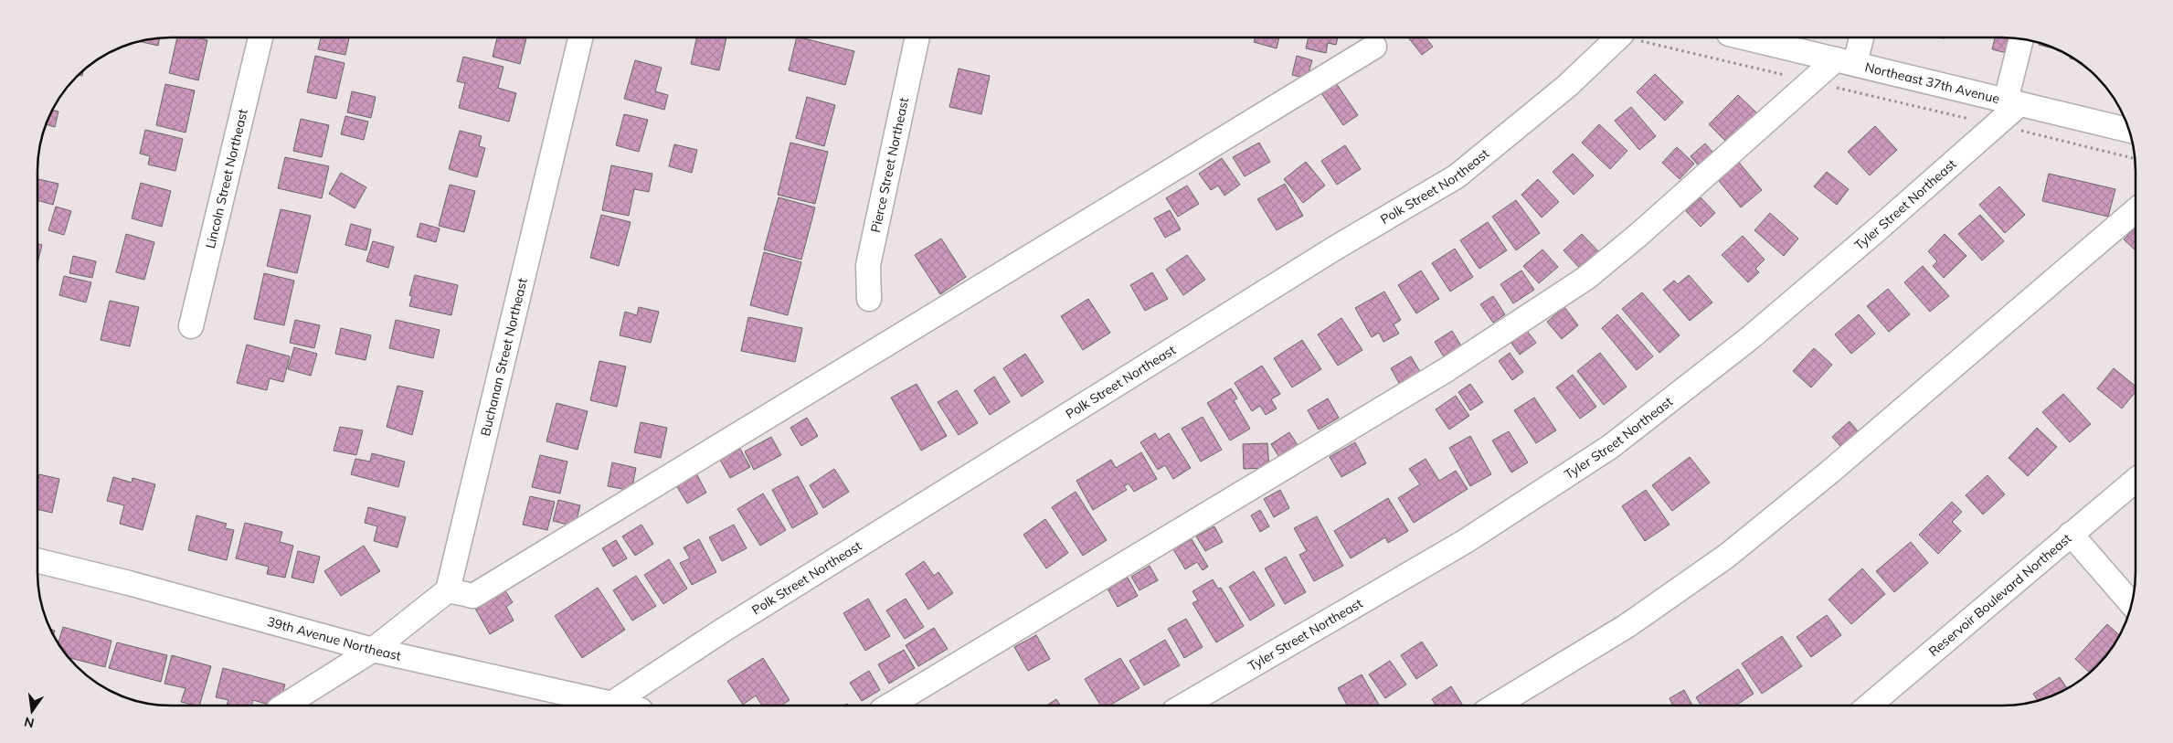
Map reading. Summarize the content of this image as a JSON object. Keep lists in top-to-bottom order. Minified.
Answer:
{"streets":{"street":["Northeast 37th Avenue","Pierce Street Northeast","Lincoln Street Northeast","Polk Street Northeast","Tyler Street Northeast","Buchanan Street Northeast","Reservoir Boulevard Northeast","39th Avenue Northeast"]},"crossings":[["Northeast 37th Avenue","Tyler Street Northeast"]],"north":"bottom"}
